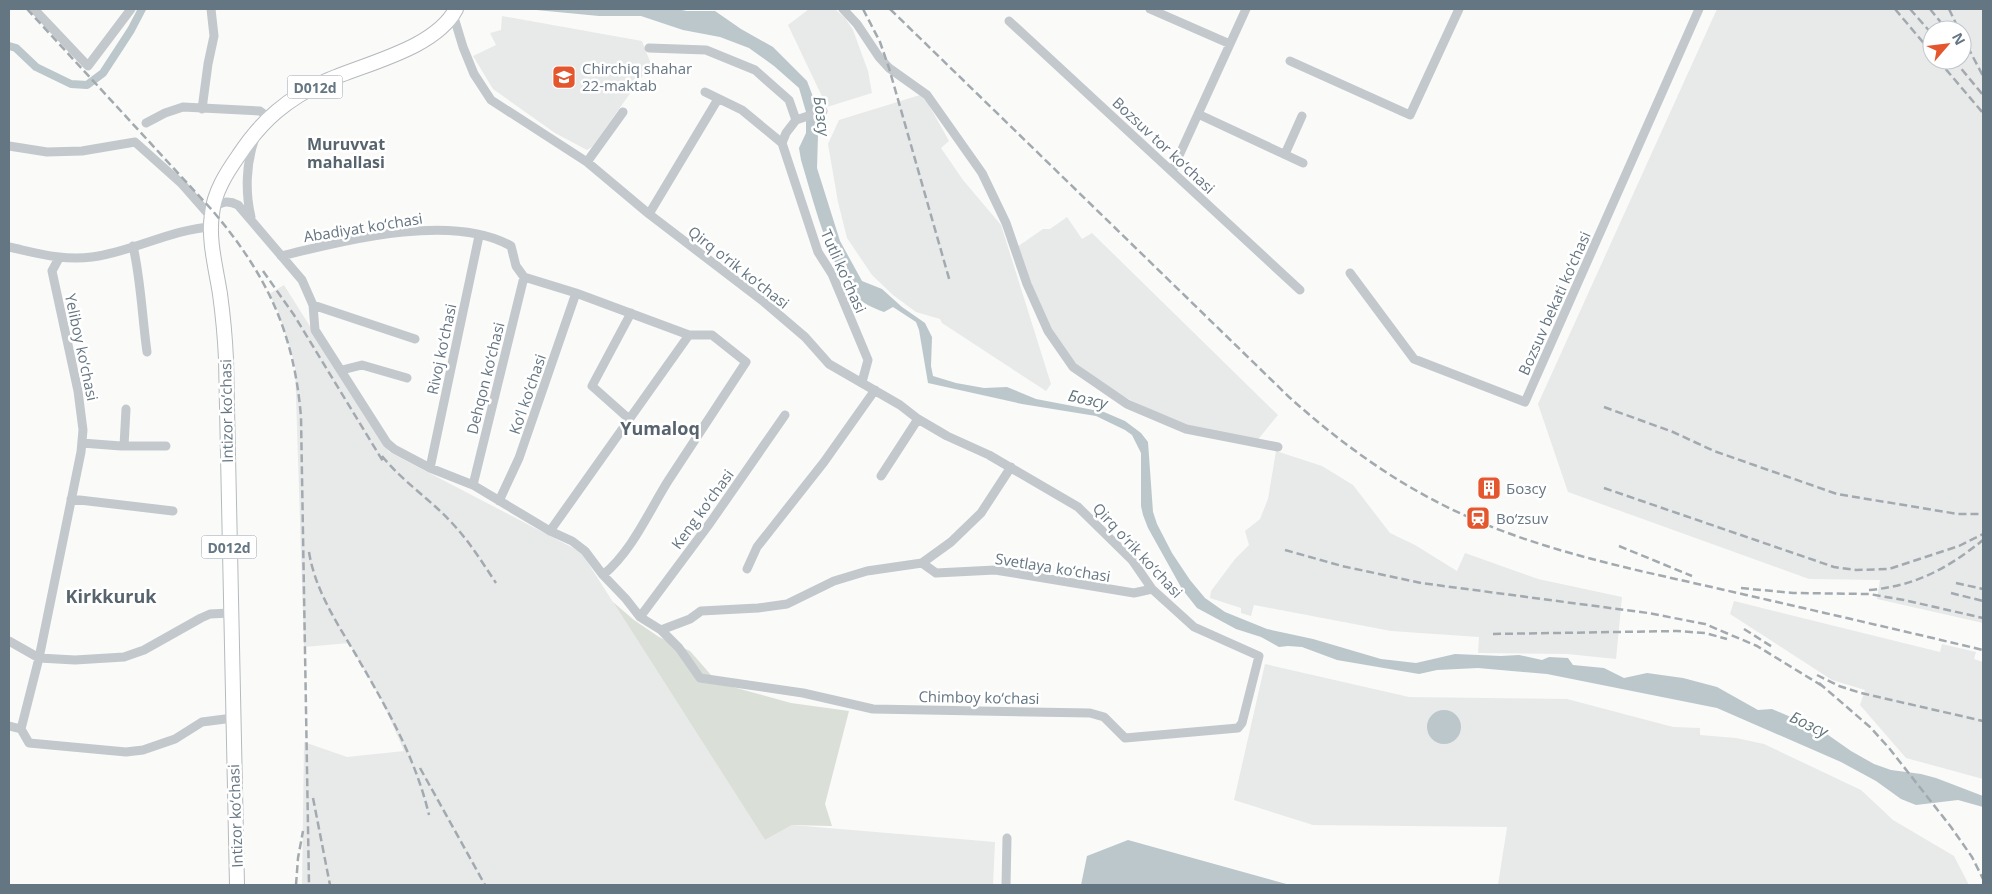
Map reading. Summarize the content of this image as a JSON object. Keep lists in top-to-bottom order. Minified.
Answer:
{"streets":{"main road":["D012d","Intizor ko‘chasi"],"street":["Bozsuv tor ko‘chasi","Abadiyat ko‘chasi","Qirq o‘rik ko‘chasi","Tutli ko‘chasi","Bozsuv bekati ko‘chasi","Yeliboy ko‘chasi","Rivoj ko‘chasi","Dehqon ko‘chasi","Ko‘l ko‘chasi","Keng ko‘chasi","Svetlaya ko‘chasi","Chimboy ko‘chasi"]},"crossings":[["D012d","Qirq o‘rik ko‘chasi"],["D012d","Intizor ko‘chasi"],["Abadiyat ko‘chasi","Rivoj ko‘chasi"],["Abadiyat ko‘chasi","Dehqon ko‘chasi"],["Qirq o‘rik ko‘chasi","Tutli ko‘chasi"],["Qirq o‘rik ko‘chasi","Svetlaya ko‘chasi"],["Qirq o‘rik ko‘chasi","Chimboy ko‘chasi"],["Svetlaya ko‘chasi","Chimboy ko‘chasi"]],"districts":["Muruvvat mahallasi","Yumaloq","Kirkkuruk"],"water":["Бозсу"],"places":{"school or university":["Chirchiq shahar 22-maktab"],"building":["Бозсу"],"station":["Bo‘zsuv"]},"north":"top right"}
